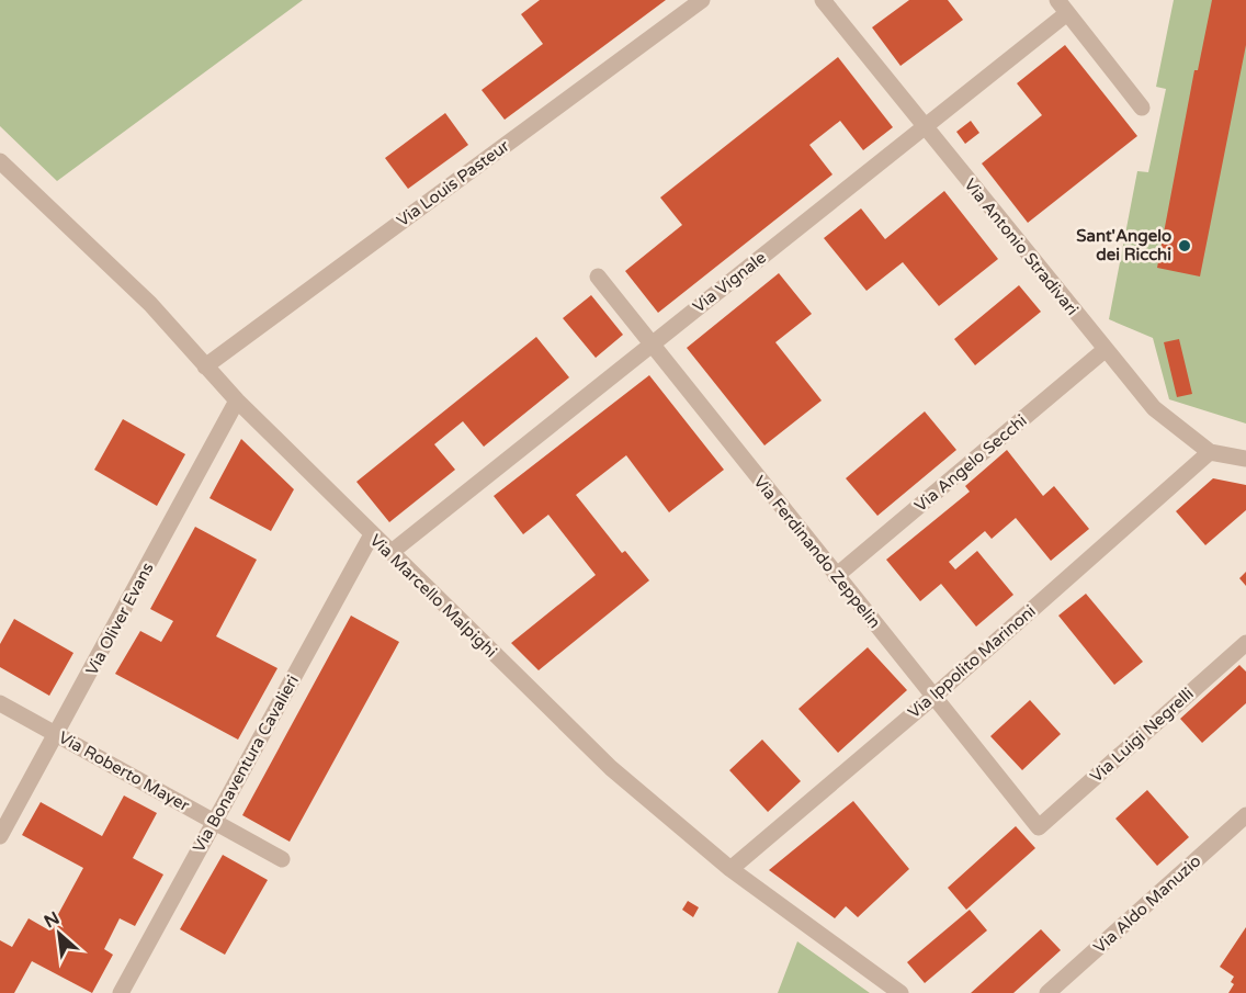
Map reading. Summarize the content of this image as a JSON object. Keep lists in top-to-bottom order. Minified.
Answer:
{"streets":{"street":["Via Louis Pasteur","Via Antonio Stradivari","Via Vignale","Via Angelo Secchi","Via Ferdinando Zeppelin","Via Marcello Malpighi","Via Oliver Evans","Via Ippolito Marinoni","Via Luigi Negrelli","Via Bonaventura Cavalieri","Via Roberto Mayer","Via Aldo Manuzio"]},"crossings":[["Via Louis Pasteur","Via Marcello Malpighi"],["Via Antonio Stradivari","Via Vignale"],["Via Antonio Stradivari","Via Angelo Secchi"],["Via Antonio Stradivari","Via Ippolito Marinoni"],["Via Vignale","Via Ferdinando Zeppelin"],["Via Vignale","Via Marcello Malpighi"],["Via Angelo Secchi","Via Ferdinando Zeppelin"],["Via Ferdinando Zeppelin","Via Ippolito Marinoni"],["Via Ferdinando Zeppelin","Via Luigi Negrelli"],["Via Marcello Malpighi","Via Oliver Evans"],["Via Marcello Malpighi","Via Ippolito Marinoni"],["Via Marcello Malpighi","Via Bonaventura Cavalieri"],["Via Oliver Evans","Via Roberto Mayer"],["Via Bonaventura Cavalieri","Via Roberto Mayer"]],"places":["Sant'Angelo dei Ricchi"],"north":"top left"}
